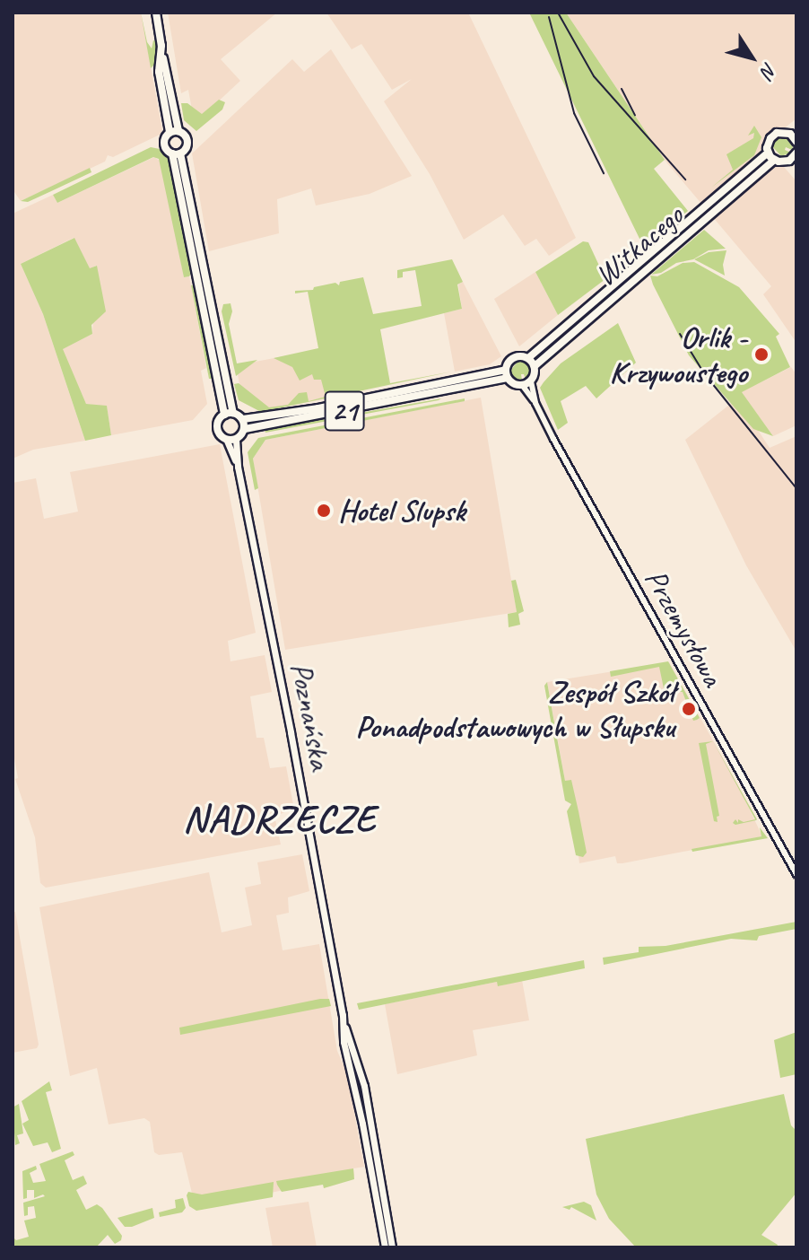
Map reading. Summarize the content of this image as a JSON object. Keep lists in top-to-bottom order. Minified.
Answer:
{"streets":{"main road":["Witkacego","21","Poznańska"],"street":["Przemysłowa"]},"crossings":[["Witkacego","21"],["Witkacego","Przemysłowa"],["21","Przemysłowa"],["21","Poznańska"]],"districts":["NADRZECZE"],"places":["Orlik - Krzywoustego","Hotel Slupsk","Zespół Szkół Ponadpodstawowych w Słupsku"],"north":"bottom right"}
